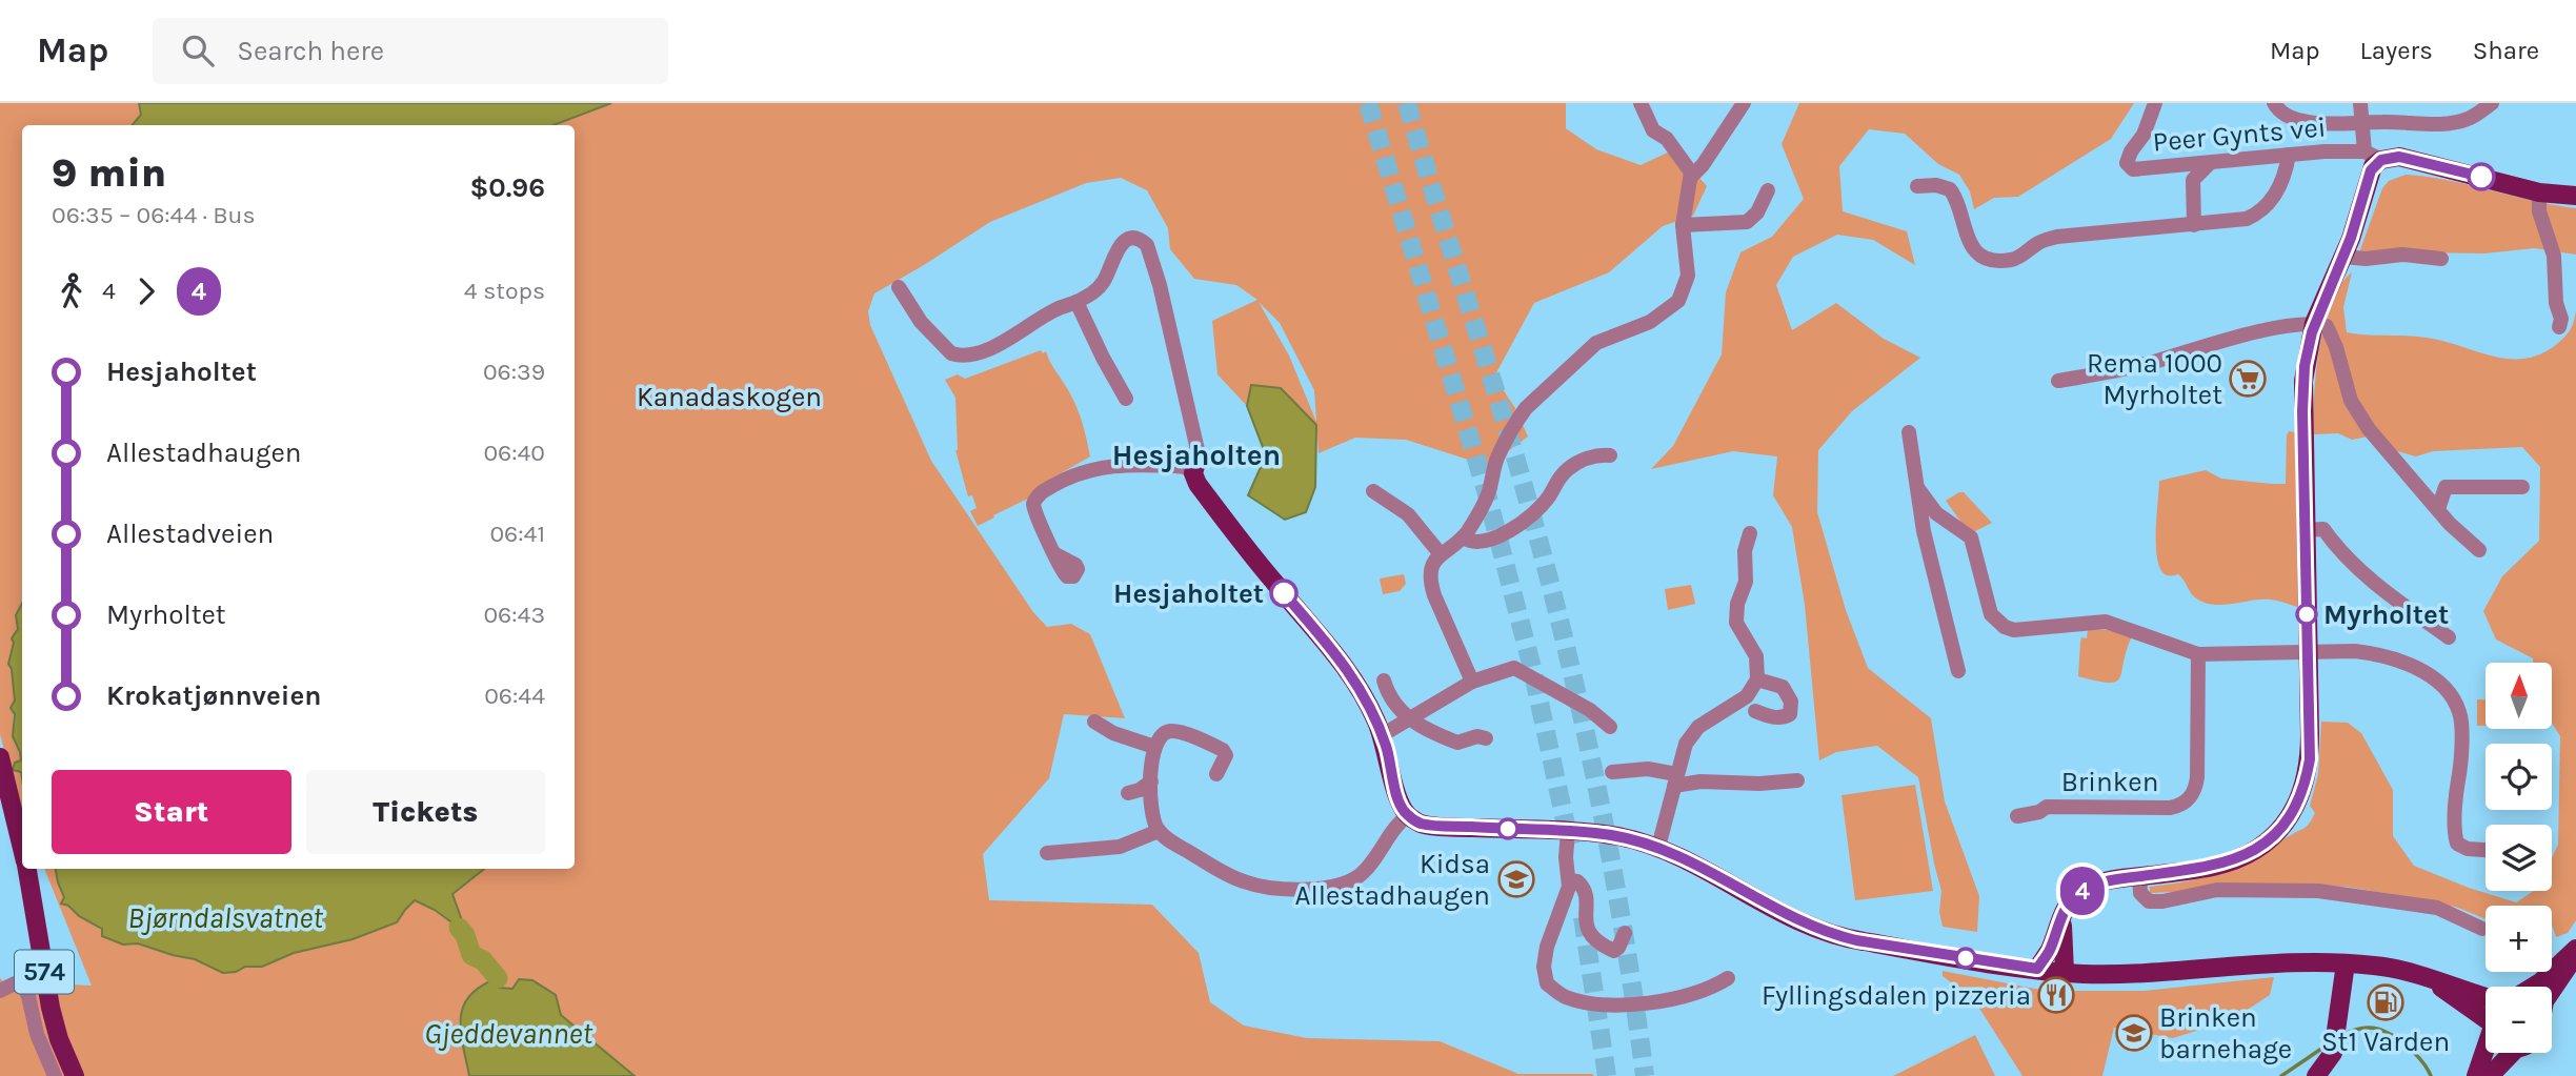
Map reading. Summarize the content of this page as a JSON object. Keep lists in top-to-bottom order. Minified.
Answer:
{"streets":{"main road":["574"],"street":["Peer Gynts vei","Brinken"]},"districts":["Hesjaholten"],"water":["Bjørndalsvatnet","Gjeddevannet"],"parks":["Kanadaskogen"],"places":{"supermarket":["Rema 1000 Myrholtet"],"other":["Hesjaholtet","Myrholtet"],"school or university":["Kidsa Allestadhaugen","Brinken barnehage"],"restaurant":["Fyllingsdalen pizzeria"],"fuel station":["St1 Varden"]},"lines":["bus line 4"],"north":"top","page":{"header":"Map","search":"Search here","nav":["Map","Layers","Share"],"on_map":"4","heading":["9 min","06:35 – 06:44 · Bus","$0.96"],"legs":["4","4","4 stops"],"list":[{"name":"Hesjaholtet","value":"06:39"},{"name":"Allestadhaugen","value":"06:40"},{"name":"Allestadveien","value":"06:41"},{"name":"Myrholtet","value":"06:43"},{"name":"Krokatjønnveien","value":"06:44"}],"map_buttons":["+","−"],"buttons":["Start","Tickets"]}}
